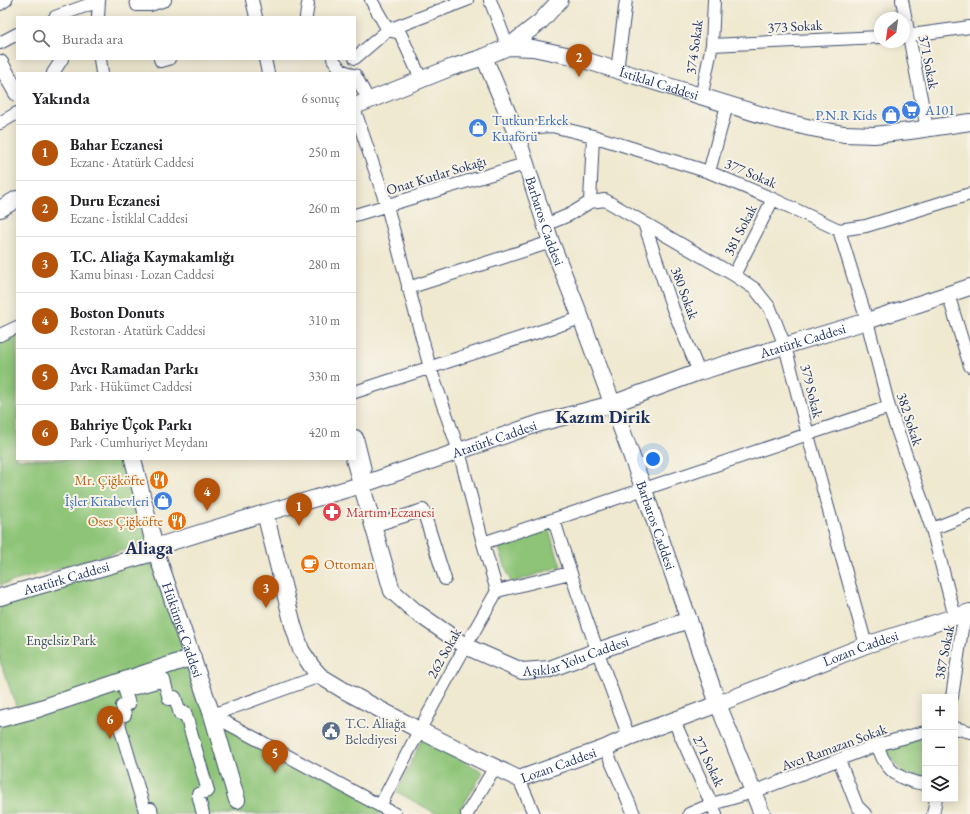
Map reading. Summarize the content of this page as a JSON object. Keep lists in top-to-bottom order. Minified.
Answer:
{"streets":{"street":["373 Sokak","374 Sokak","371 Sokak","İstiklal Caddesi","377 Sokak","Onat Kutlar Sokağı","Barbaros Caddesi","381 Sokak","380 Sokak","Atatürk Caddesi","379 Sokak","382 Sokak","Hükümet Caddesi","Lozan Caddesi","387 Sokak","262 Sokak","Aşıklar Yolu Caddesi","Avcı Ramazan Sokak","271 Sokak"]},"crossings":[["373 Sokak","374 Sokak"],["374 Sokak","İstiklal Caddesi"],["371 Sokak","İstiklal Caddesi"],["İstiklal Caddesi","Barbaros Caddesi"],["377 Sokak","Barbaros Caddesi"],["377 Sokak","381 Sokak"],["377 Sokak","382 Sokak"],["Onat Kutlar Sokağı","Barbaros Caddesi"],["Barbaros Caddesi","Atatürk Caddesi"],["Barbaros Caddesi","Lozan Caddesi"],["Barbaros Caddesi","Aşıklar Yolu Caddesi"],["Barbaros Caddesi","Avcı Ramazan Sokak"],["381 Sokak","379 Sokak"],["380 Sokak","Atatürk Caddesi"],["380 Sokak","379 Sokak"],["Atatürk Caddesi","379 Sokak"],["Atatürk Caddesi","382 Sokak"],["Atatürk Caddesi","Hükümet Caddesi"],["Atatürk Caddesi","Lozan Caddesi"],["Atatürk Caddesi","Aşıklar Yolu Caddesi"],["379 Sokak","Lozan Caddesi"],["382 Sokak","Lozan Caddesi"],["382 Sokak","387 Sokak"],["Lozan Caddesi","387 Sokak"],["Lozan Caddesi","262 Sokak"],["Lozan Caddesi","271 Sokak"],["262 Sokak","Aşıklar Yolu Caddesi"],["Avcı Ramazan Sokak","271 Sokak"]],"districts":["Kazım Dirik","Aliaga"],"parks":["Engelsiz Park"],"places":{"supermarket":["A101"],"shop":["P.N.R Kids","Tutkun Erkek Kuaförü","İşler Kitabevleri"],"restaurant":["Mr. Çiğköfte","Oses Çiğköfte"],"pharmacy":["Martım Eczanesi"],"cafe":["Ottoman"],"public building":["T.C. Aliağa Belediyesi"]},"north":"bottom left","page":{"search":"Burada ara","pins":["2","4","1","3","6","5"],"heading":["Yakında","6 sonuç"],"list":[{"mark":"1","name":"Bahar Eczanesi","note":"Eczane · Atatürk Caddesi","value":"250 m"},{"mark":"2","name":"Duru Eczanesi","note":"Eczane · İstiklal Caddesi","value":"260 m"},{"mark":"3","name":"T.C. Aliağa Kaymakamlığı","note":"Kamu binası · Lozan Caddesi","value":"280 m"},{"mark":"4","name":"Boston Donuts","note":"Restoran · Atatürk Caddesi","value":"310 m"},{"mark":"5","name":"Avcı Ramadan Parkı","note":"Park · Hükümet Caddesi","value":"330 m"},{"mark":"6","name":"Bahriye Üçok Parkı","note":"Park · Cumhuriyet Meydanı","value":"420 m"}],"map_buttons":["+","−"]}}
